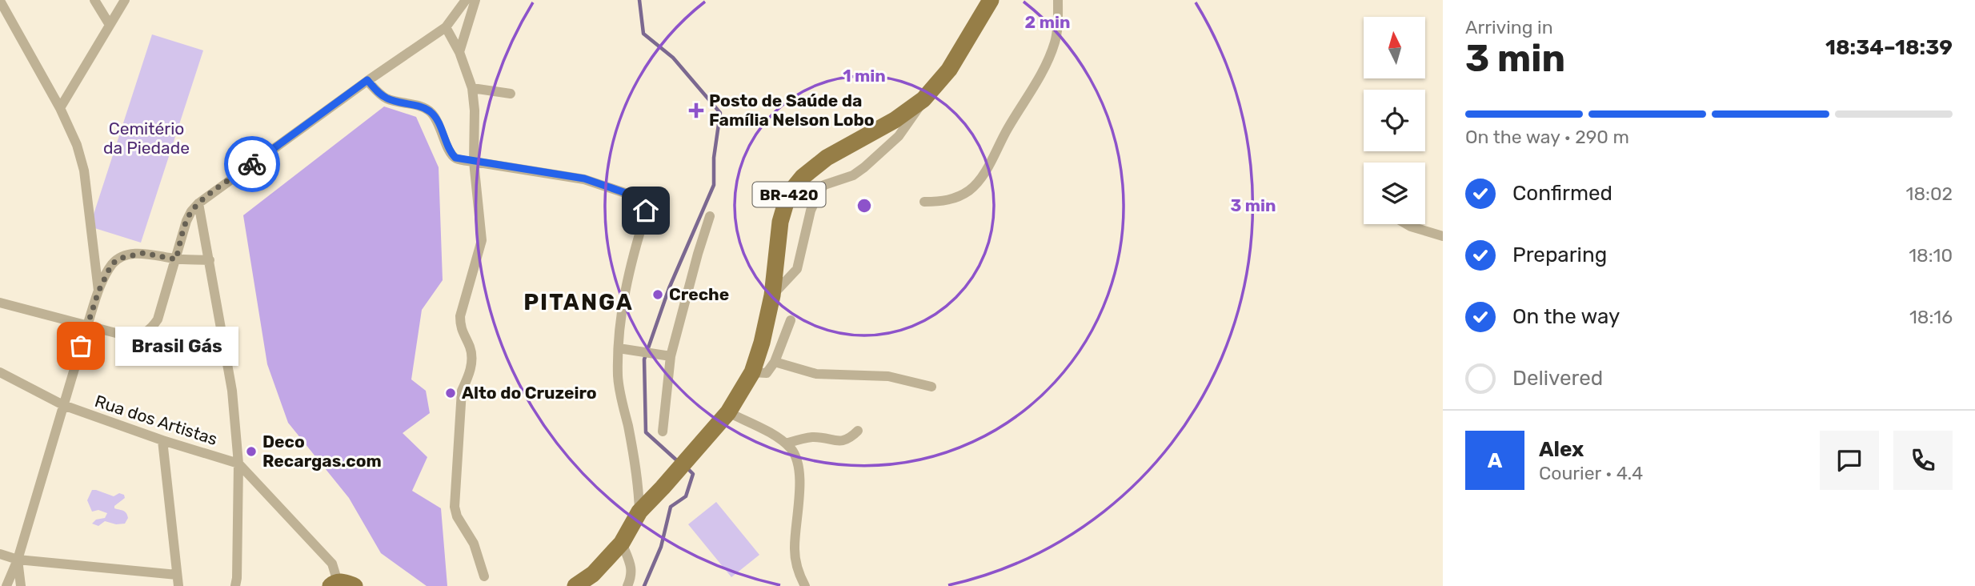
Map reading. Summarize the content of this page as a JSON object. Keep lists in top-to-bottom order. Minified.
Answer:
{"streets":{"main road":["BR-420"],"street":["Rua dos Artistas"]},"districts":["PITANGA"],"parks":["Cemitério da Piedade"],"places":{"health":["Posto de Saúde da Família Nelson Lobo"],"other":["Creche","Brasil Gás","Alto do Cruzeiro","Deco Recargas.com"]},"north":"top","page":{"heading":["3 min","Arriving in","18:34–18:39"],"panel":["Alex","Courier · 4.4"],"bar":"On the way · 290 m","list":[["Confirmed","18:02"],["Preparing","18:10"],["On the way","18:16"],"Delivered"],"bubble":"Brasil Gás","round":"A"},"rings":["2 min","1 min","3 min"]}
